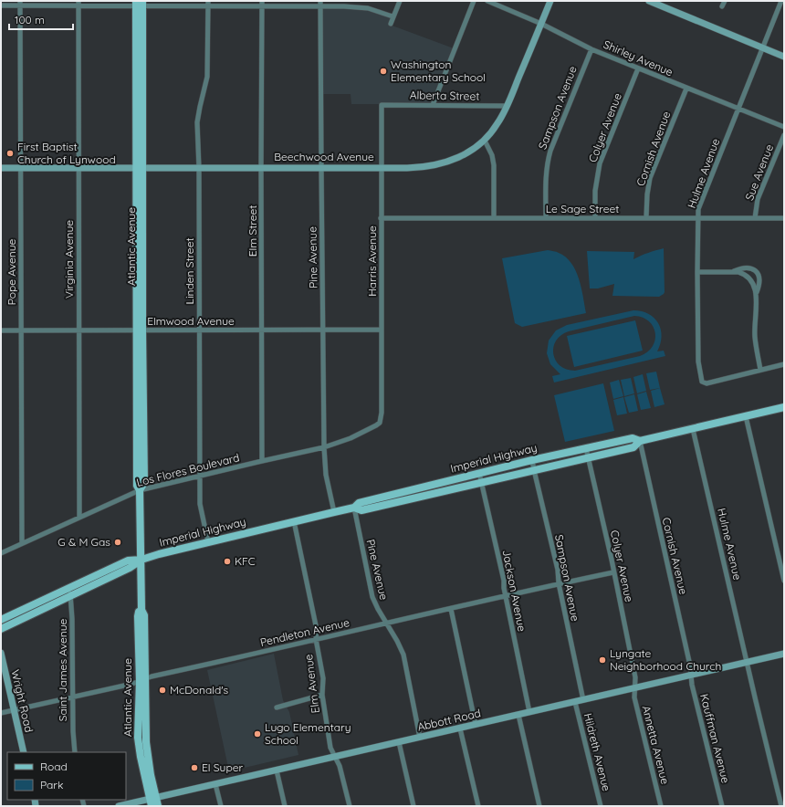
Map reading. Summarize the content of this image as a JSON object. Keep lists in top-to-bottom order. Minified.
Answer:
{"streets":{"main road":["Atlantic Avenue","Imperial Highway"],"street":["Shirley Avenue","Alberta Street","Sampson Avenue","Colyer Avenue","Cornish Avenue","Beechwood Avenue","Sue Avenue","Hulme Avenue","Le Sage Street","Elm Street","Pine Avenue","Virginia Avenue","Harris Avenue","Linden Street","Pope Avenue","Elmwood Avenue","Los Flores Boulevard","Jackson Avenue","Pendleton Avenue","Saint James Avenue","Elm Avenue","Wright Road","Abbott Road","Kauffman Avenue","Annetta Avenue","Hildreth Avenue"]},"crossings":[["Shirley Avenue","Sampson Avenue"],["Shirley Avenue","Colyer Avenue"],["Shirley Avenue","Cornish Avenue"],["Shirley Avenue","Beechwood Avenue"],["Shirley Avenue","Hulme Avenue"],["Alberta Street","Beechwood Avenue"],["Alberta Street","Harris Avenue"],["Sampson Avenue","Le Sage Street"],["Sampson Avenue","Imperial Highway"],["Sampson Avenue","Pendleton Avenue"],["Sampson Avenue","Abbott Road"],["Colyer Avenue","Le Sage Street"],["Colyer Avenue","Imperial Highway"],["Colyer Avenue","Pendleton Avenue"],["Colyer Avenue","Abbott Road"],["Colyer Avenue","Annetta Avenue"],["Cornish Avenue","Le Sage Street"],["Cornish Avenue","Imperial Highway"],["Cornish Avenue","Abbott Road"],["Cornish Avenue","Kauffman Avenue"],["Beechwood Avenue","Elm Street"],["Beechwood Avenue","Atlantic Avenue"],["Beechwood Avenue","Pine Avenue"],["Beechwood Avenue","Virginia Avenue"],["Beechwood Avenue","Harris Avenue"],["Beechwood Avenue","Linden Street"],["Beechwood Avenue","Pope Avenue"],["Sue Avenue","Le Sage Street"],["Hulme Avenue","Le Sage Street"],["Hulme Avenue","Imperial Highway"],["Hulme Avenue","Abbott Road"],["Le Sage Street","Harris Avenue"],["Elm Street","Elmwood Avenue"],["Elm Street","Los Flores Boulevard"],["Atlantic Avenue","Elmwood Avenue"],["Atlantic Avenue","Imperial Highway"],["Atlantic Avenue","Los Flores Boulevard"],["Atlantic Avenue","Pendleton Avenue"],["Atlantic Avenue","Abbott Road"],["Pine Avenue","Elmwood Avenue"],["Pine Avenue","Imperial Highway"],["Pine Avenue","Los Flores Boulevard"],["Pine Avenue","Pendleton Avenue"],["Pine Avenue","Abbott Road"],["Virginia Avenue","Elmwood Avenue"],["Virginia Avenue","Los Flores Boulevard"],["Harris Avenue","Elmwood Avenue"],["Harris Avenue","Los Flores Boulevard"],["Linden Street","Elmwood Avenue"],["Linden Street","Imperial Highway"],["Linden Street","Los Flores Boulevard"],["Pope Avenue","Elmwood Avenue"],["Pope Avenue","Los Flores Boulevard"],["Imperial Highway","Jackson Avenue"],["Imperial Highway","Saint James Avenue"],["Imperial Highway","Elm Avenue"],["Jackson Avenue","Pendleton Avenue"],["Jackson Avenue","Abbott Road"],["Pendleton Avenue","Saint James Avenue"],["Pendleton Avenue","Elm Avenue"],["Pendleton Avenue","Wright Road"],["Elm Avenue","Abbott Road"],["Abbott Road","Kauffman Avenue"],["Abbott Road","Annetta Avenue"],["Abbott Road","Hildreth Avenue"]],"places":["Washington Elementary School","First Baptist Church of Lynwood","G & M Gas","KFC","Lyngate Neighborhood Church","McDonald's","Lugo Elementary School","El Super"],"legend":["Road","Park"],"scale_bar":"100 m"}
